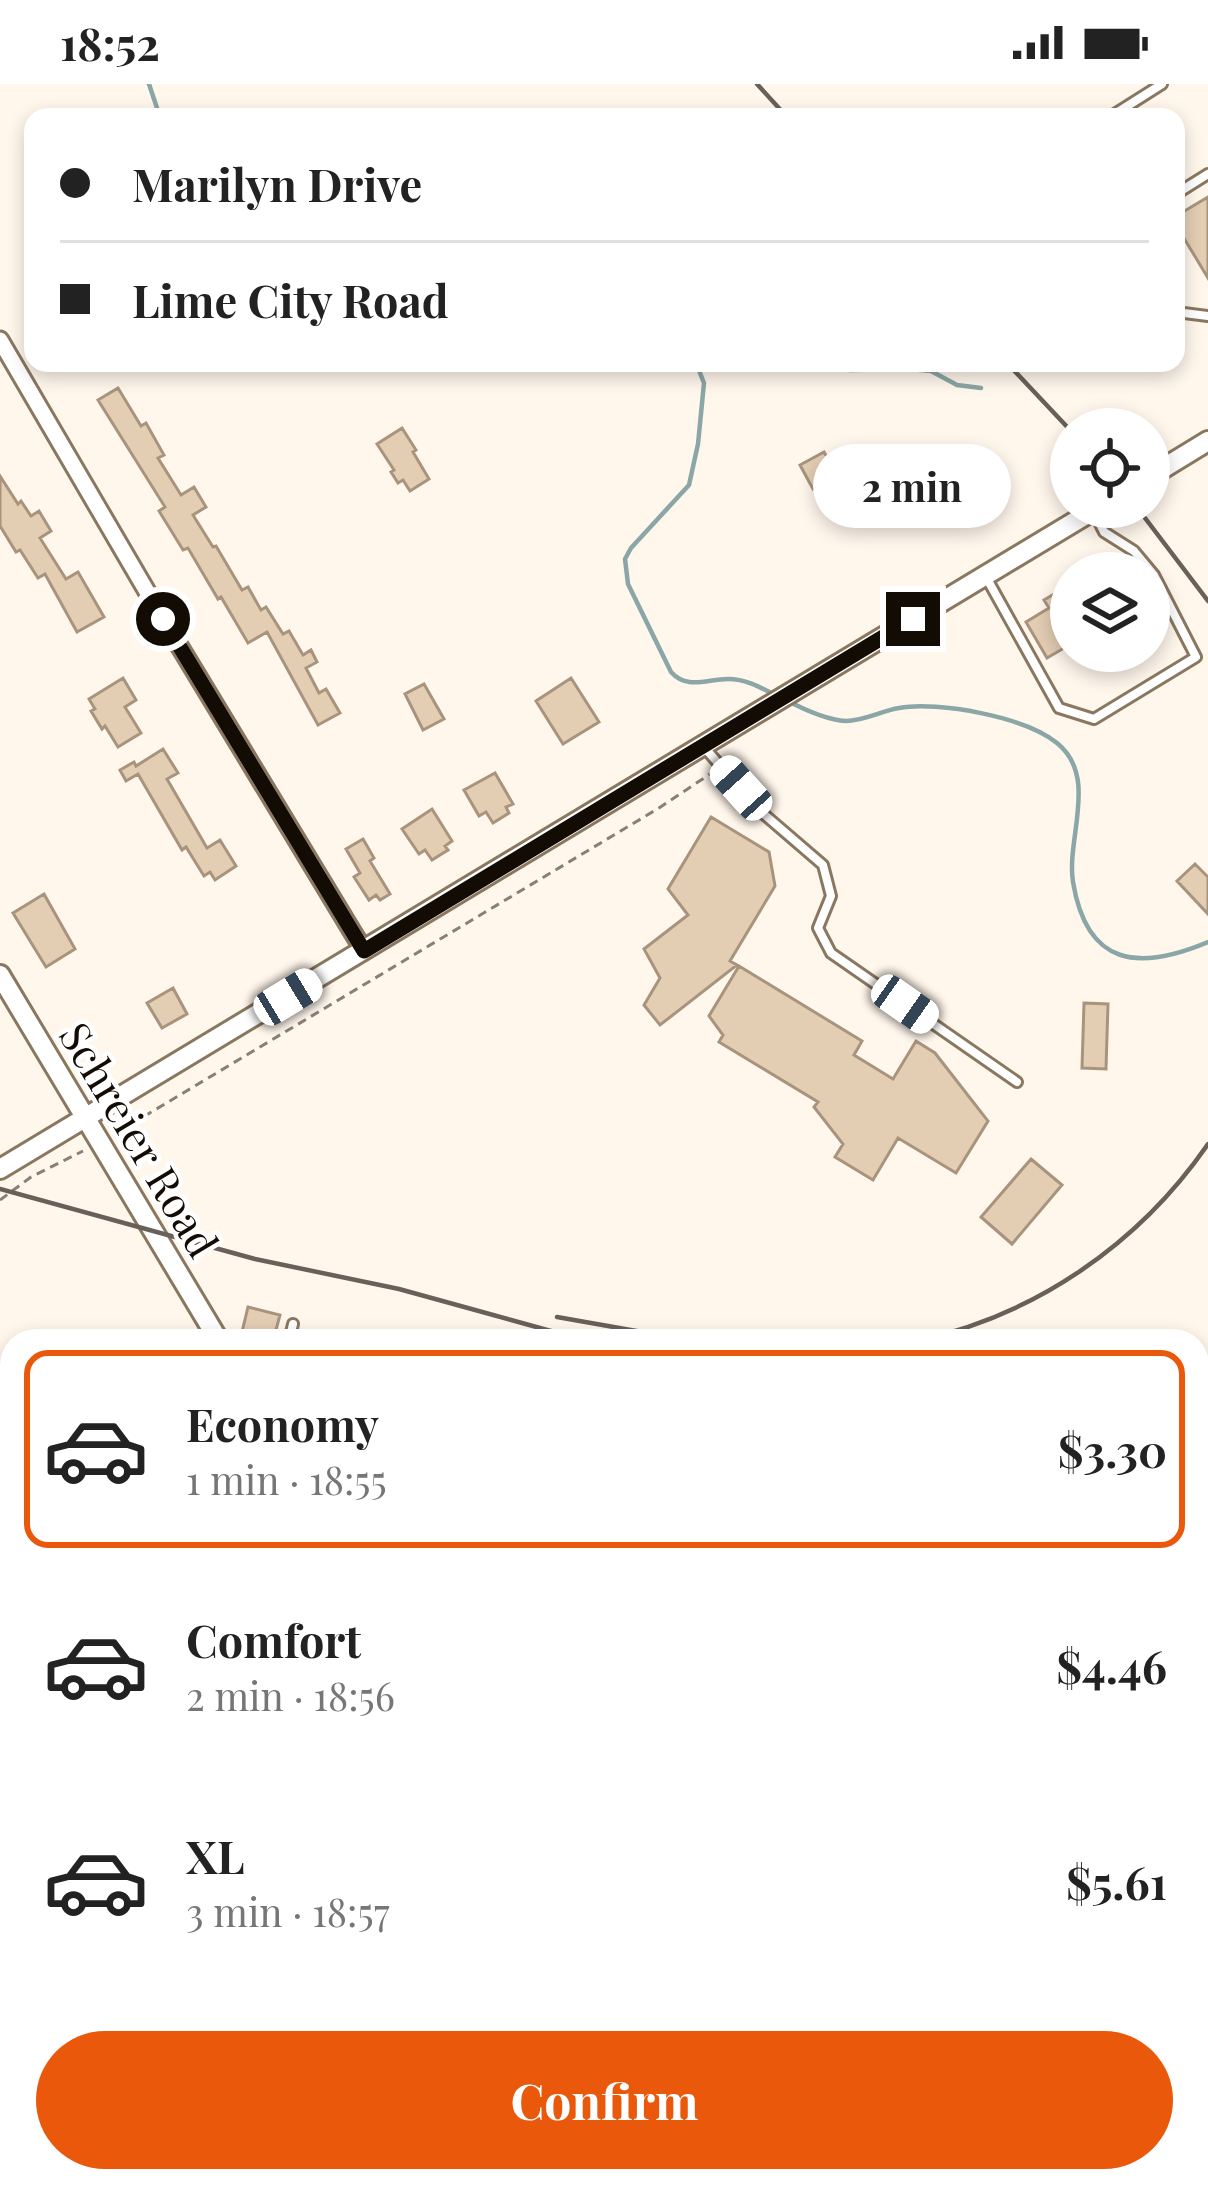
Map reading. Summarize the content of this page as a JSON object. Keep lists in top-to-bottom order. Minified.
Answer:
{"streets":{"street":["Schreier Road"]},"page":{"status":"18:52","banner":["Marilyn Drive","Lime City Road"],"bubble":"2 min","list":[{"name":"Economy","note":"1 min · 18:55","value":"$3.30"},{"name":"Comfort","note":"2 min · 18:56","value":"$4.46"},{"name":"XL","note":"3 min · 18:57","value":"$5.61"}],"buttons":"Confirm"}}
